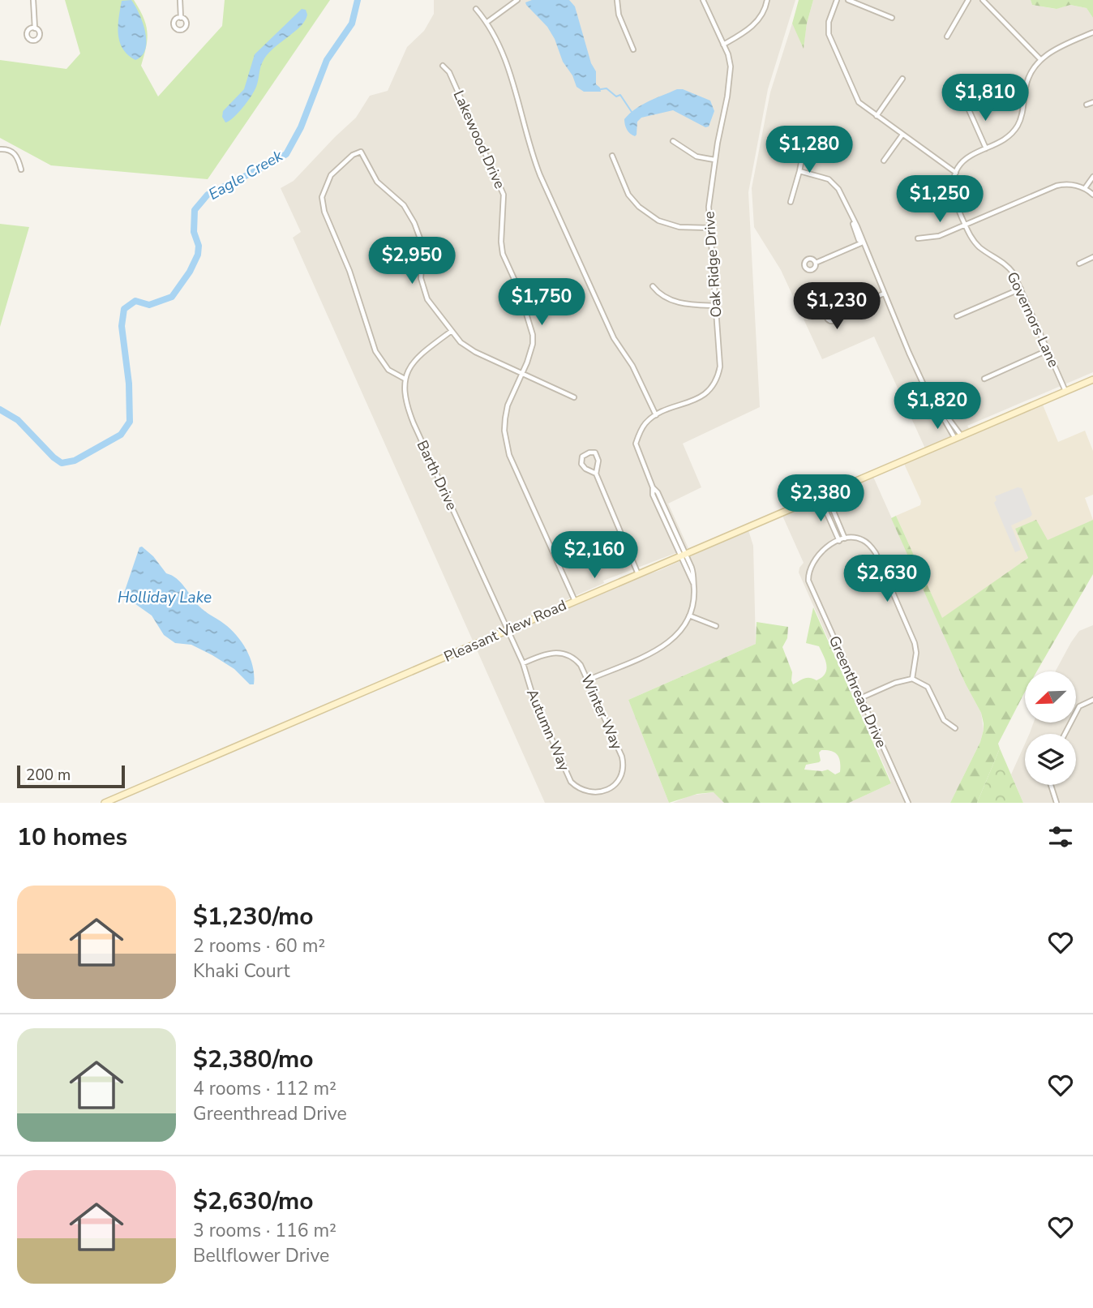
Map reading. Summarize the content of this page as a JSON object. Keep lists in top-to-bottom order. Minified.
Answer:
{"streets":{"main road":["Pleasant View Road"],"street":["Lakewood Drive","Oak Ridge Drive","Governors Lane","Barth Drive","Greenthread Drive","Winter Way","Autumn Way"]},"crossings":[["Lakewood Drive","Pleasant View Road"],["Oak Ridge Drive","Pleasant View Road"],["Governors Lane","Pleasant View Road"],["Barth Drive","Pleasant View Road"],["Barth Drive","Autumn Way"],["Pleasant View Road","Autumn Way"],["Winter Way","Autumn Way"]],"water":["Eagle Creek","Holliday Lake"],"scale_bar":"200 m","north":"bottom left","page":{"price":["$1,810","$1,280","$1,250","$2,950","$1,750","$1,230","$1,820","$2,380","$2,160","$2,630"],"scale":"200 m","heading":"10 homes","list":[{"name":"$1,230/mo","note":"2 rooms · 60 m² · Khaki Court"},{"name":"$2,380/mo","note":"4 rooms · 112 m² · Greenthread Drive"},{"name":"$2,630/mo","note":"3 rooms · 116 m² · Bellflower Drive"}]}}
